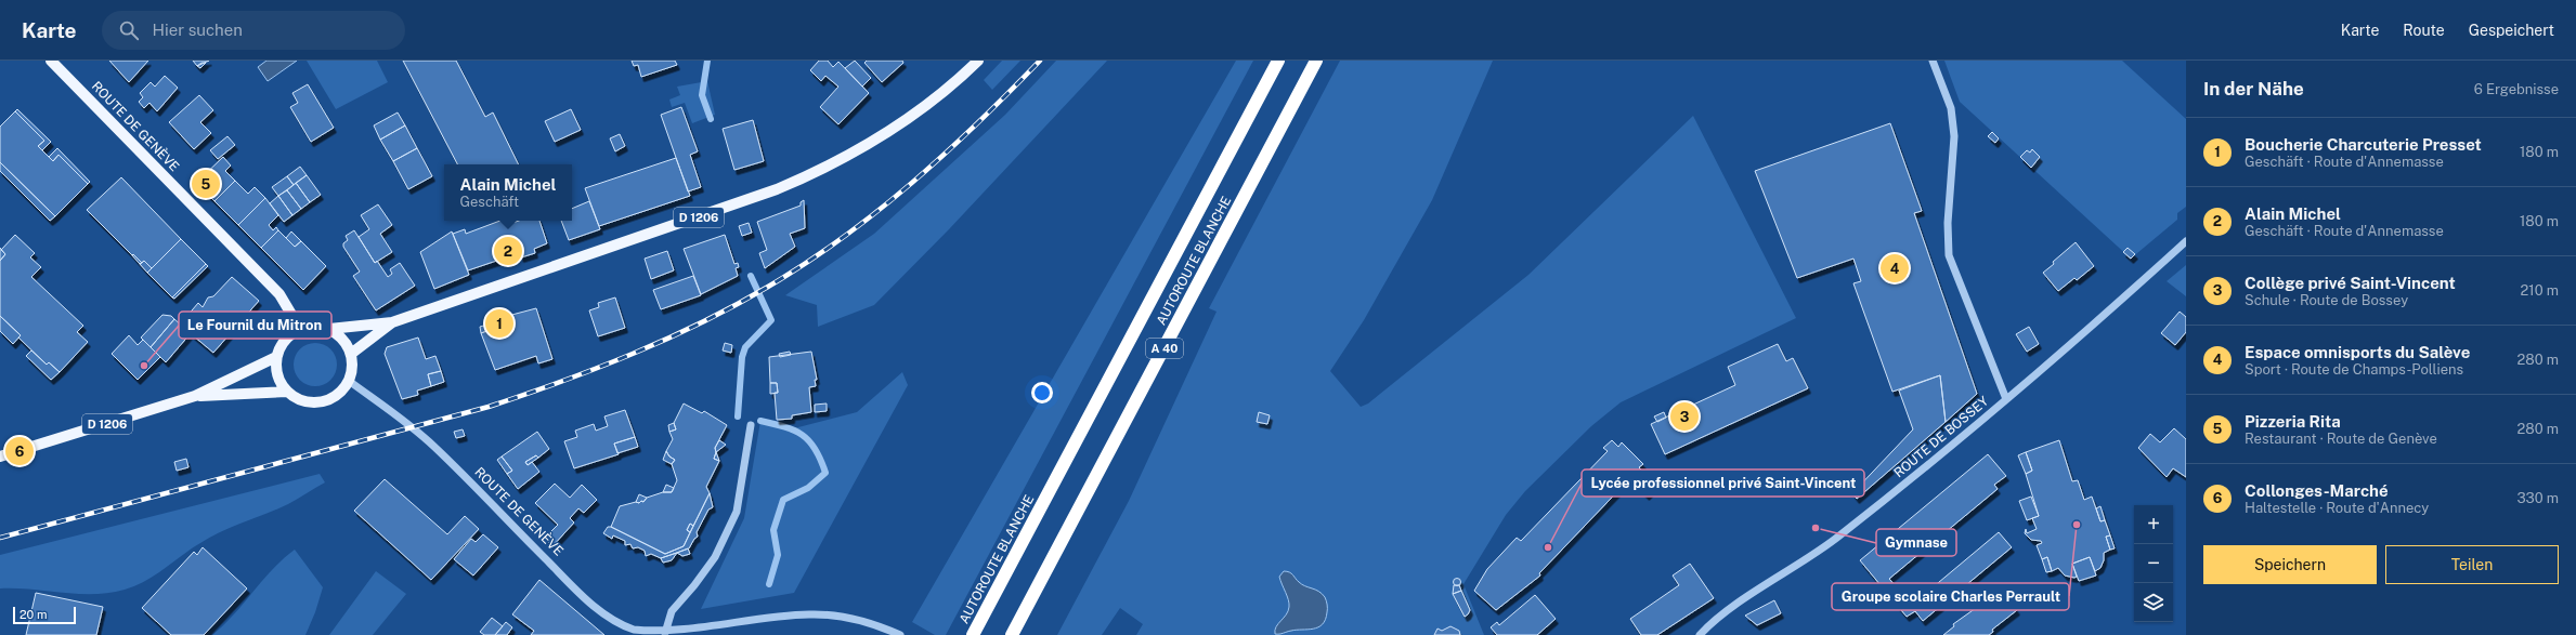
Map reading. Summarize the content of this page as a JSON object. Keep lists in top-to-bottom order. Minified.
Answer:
{"streets":{"highway":["AUTOROUTE BLANCHE","A 40"],"main road":["ROUTE DE GENÈVE","D 1206"],"street":["ROUTE DE BOSSEY"]},"crossings":[["ROUTE DE GENÈVE","D 1206"]],"places":["Le Fournil du Mitron","Groupe scolaire Charles Perrault","Gymnase","Lycée professionnel privé Saint-Vincent"],"scale_bar":"20 m","page":{"header":"Karte","search":"Hier suchen","nav":["Karte","Route","Gespeichert"],"heading":["In der Nähe","6 Ergebnisse"],"list":[{"mark":"1","name":"Boucherie Charcuterie Presset","note":"Geschäft · Route d'Annemasse","value":"180 m"},{"mark":"2","name":"Alain Michel","note":"Geschäft · Route d'Annemasse","value":"180 m"},{"mark":"3","name":"Collège privé Saint-Vincent","note":"Schule · Route de Bossey","value":"210 m"},{"mark":"4","name":"Espace omnisports du Salève","note":"Sport · Route de Champs-Polliens","value":"280 m"},{"mark":"5","name":"Pizzeria Rita","note":"Restaurant · Route de Genève","value":"280 m"},{"mark":"6","name":"Collonges-Marché","note":"Haltestelle · Route d'Annecy","value":"330 m"}],"popup":["Alain Michel","Geschäft"],"pins":["5","2","4","1","3","6"],"map_buttons":["+","−"],"buttons":["Speichern","Teilen"],"scale":"20 m"}}
